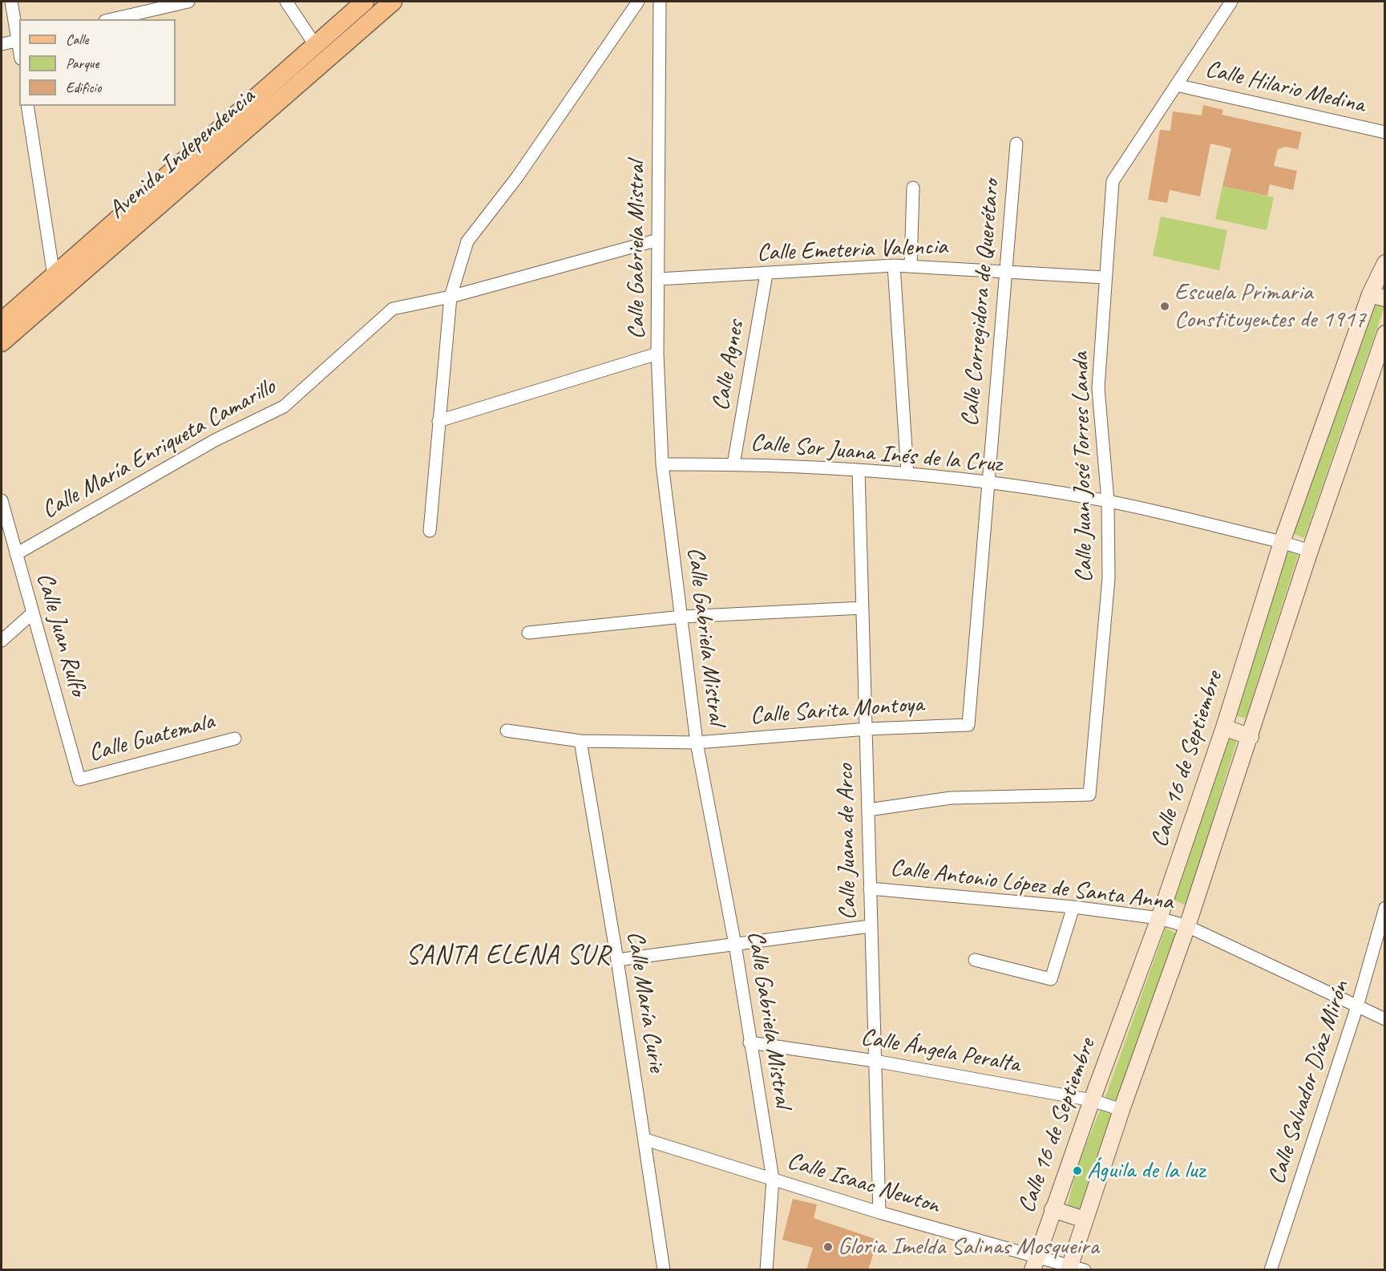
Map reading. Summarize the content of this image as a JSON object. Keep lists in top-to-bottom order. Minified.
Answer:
{"streets":{"main road":["Avenida Independencia"],"street":["Calle Hilario Medina","Calle Gabriela Mistral","Calle Emeteria Valencia","Calle Corregidora de Querétaro","Calle Agnes","Calle María Enriqueta Camarillo","Calle Sor Juana Inés de la Cruz","Calle Juan José Torres Landa","Calle Juan Rulfo","Calle Sarita Montoya","Calle Guatemala","Calle 16 de Septiembre","Calle Juana de Arco","Calle Antonio López de Santa Anna","Calle María Curie","Calle Ángela Peralta","Calle Salvador Díaz Mirón","Calle Isaac Newton"]},"crossings":[["Calle Hilario Medina","Calle Juan José Torres Landa"],["Calle Gabriela Mistral","Calle Emeteria Valencia"],["Calle Gabriela Mistral","Calle María Enriqueta Camarillo"],["Calle Gabriela Mistral","Calle Sor Juana Inés de la Cruz"],["Calle Gabriela Mistral","Calle Sarita Montoya"],["Calle Gabriela Mistral","Calle Ángela Peralta"],["Calle Gabriela Mistral","Calle Isaac Newton"],["Calle Emeteria Valencia","Calle Corregidora de Querétaro"],["Calle Emeteria Valencia","Calle Agnes"],["Calle Emeteria Valencia","Calle Juan José Torres Landa"],["Calle Corregidora de Querétaro","Calle Sor Juana Inés de la Cruz"],["Calle Corregidora de Querétaro","Calle Sarita Montoya"],["Calle Agnes","Calle Sor Juana Inés de la Cruz"],["Calle María Enriqueta Camarillo","Calle Juan Rulfo"],["Calle Sor Juana Inés de la Cruz","Calle Juan José Torres Landa"],["Calle Sor Juana Inés de la Cruz","Calle 16 de Septiembre"],["Calle Sor Juana Inés de la Cruz","Calle Juana de Arco"],["Calle Juan José Torres Landa","Calle Juana de Arco"],["Calle Juan Rulfo","Calle Guatemala"],["Calle Sarita Montoya","Calle Juana de Arco"],["Calle Sarita Montoya","Calle María Curie"],["Calle 16 de Septiembre","Calle Antonio López de Santa Anna"],["Calle 16 de Septiembre","Calle Ángela Peralta"],["Calle 16 de Septiembre","Calle Isaac Newton"],["Calle Juana de Arco","Calle Antonio López de Santa Anna"],["Calle Juana de Arco","Calle Ángela Peralta"],["Calle Juana de Arco","Calle Isaac Newton"],["Calle Antonio López de Santa Anna","Calle Salvador Díaz Mirón"],["Calle María Curie","Calle Isaac Newton"]],"districts":["SANTA ELENA SUR"],"places":["Escuela Primaria Constituyentes de 1917","Águila de la luz","Gloria Imelda Salinas Mosqueira"],"legend":["Calle","Parque","Edificio"]}
